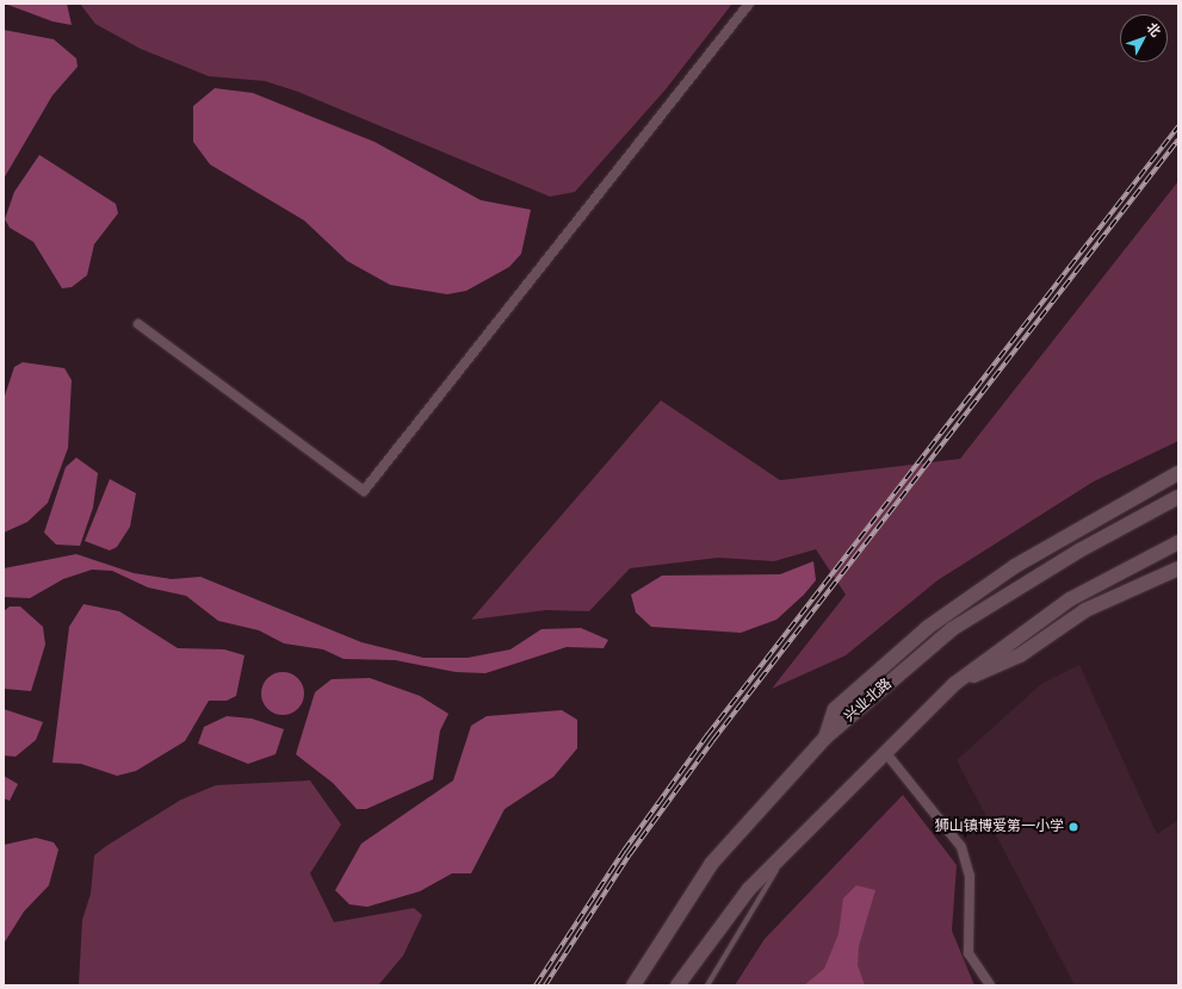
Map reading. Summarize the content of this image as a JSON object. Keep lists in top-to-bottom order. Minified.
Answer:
{"streets":{"main road":["兴业北路"]},"places":["狮山镇博爱第一小学"],"north":"top right"}
